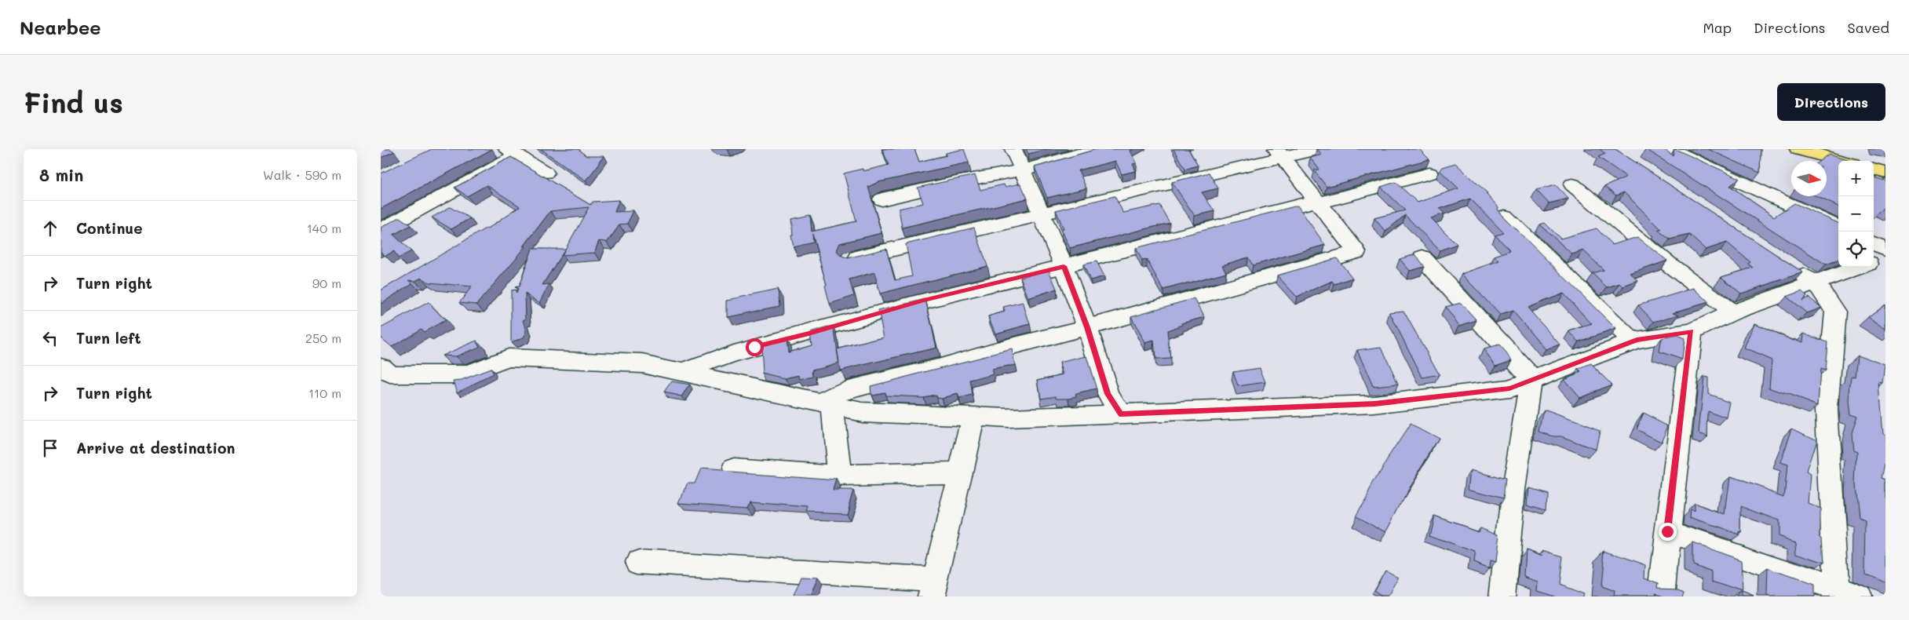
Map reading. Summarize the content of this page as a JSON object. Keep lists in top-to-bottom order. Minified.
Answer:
{"north":"right","page":{"header":"Nearbee","nav":["Map","Directions","Saved"],"buttons":"Directions","title":"Find us","heading":["8 min","Walk · 590 m"],"map_buttons":["+","−"],"list":[["Continue","140 m"],["Turn right","90 m"],["Turn left","250 m"],["Turn right","110 m"],"Arrive at destination"]}}
